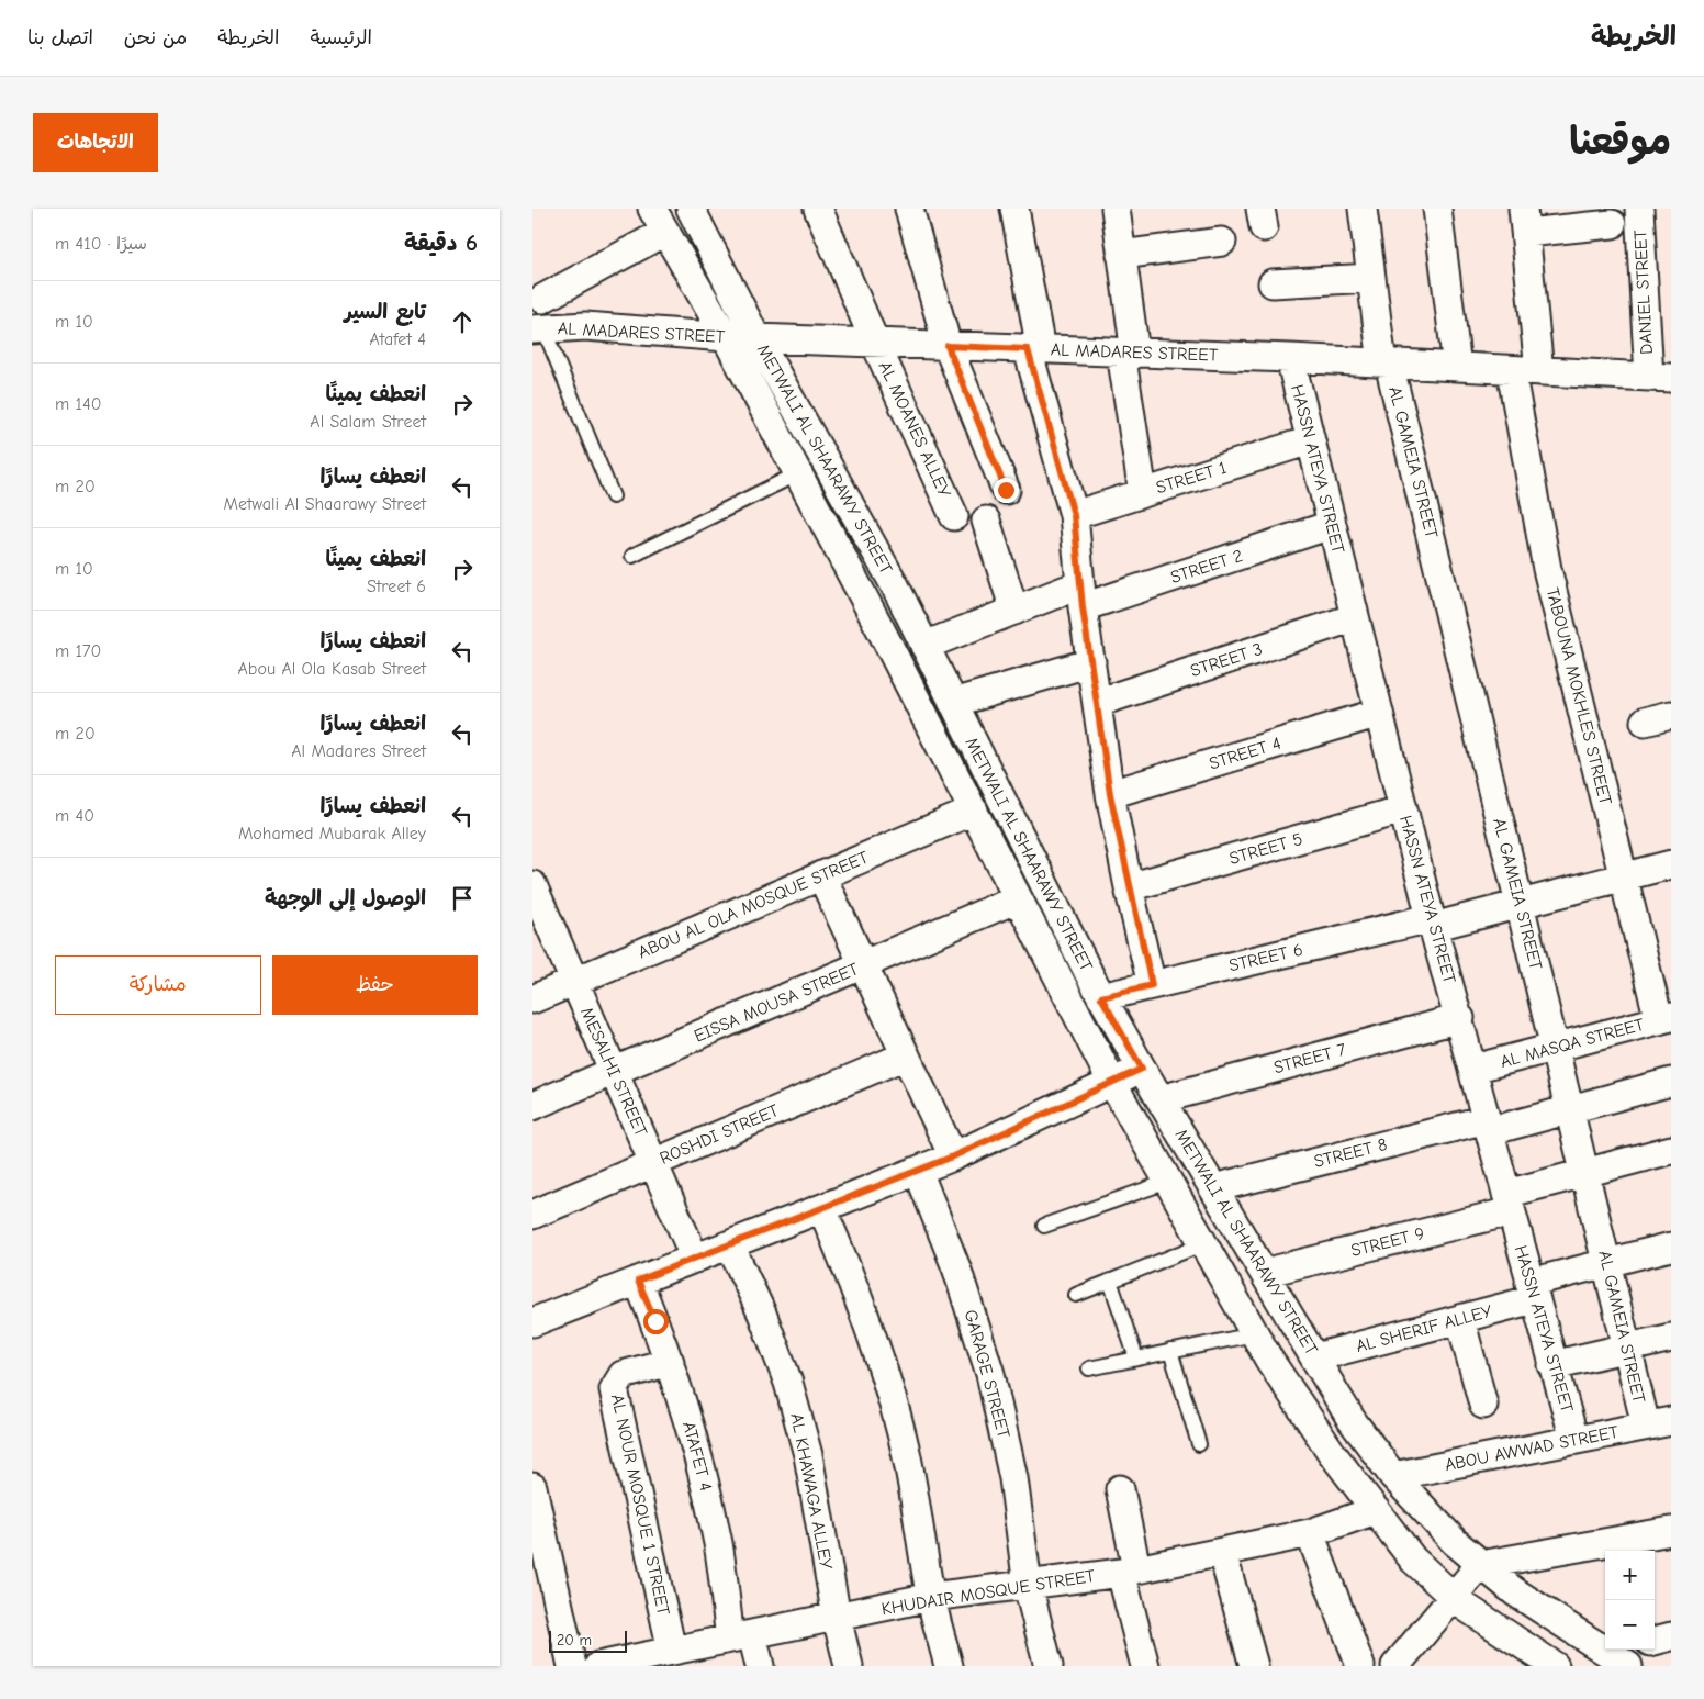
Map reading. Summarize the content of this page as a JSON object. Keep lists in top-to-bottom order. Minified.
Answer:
{"streets":{"street":["DANIEL STREET","AL MADARES STREET","AL MOANES ALLEY","METWALI AL SHAARAWY STREET","AL GAMEIA STREET","HASSN ATEYA STREET","STREET 1","STREET 2","STREET 3","TABOUNA MOKHLES STREET","STREET 4","STREET 5","ABOU AL OLA MOSQUE STREET","STREET 6","EISSA MOUSA STREET","AL MASQA STREET","STREET 7","MESALHI STREET","ROSHDI STREET","STREET 8","STREET 9","AL SHERIF ALLEY","GARAGE STREET","ABOU AWWAD STREET","ATAFET 4","AL KHAWAGA ALLEY","AL NOUR MOSQUE 1 STREET","KHUDAIR MOSQUE STREET"]},"crossings":[["DANIEL STREET","AL MADARES STREET"],["AL MADARES STREET","AL MOANES ALLEY"],["AL MADARES STREET","METWALI AL SHAARAWY STREET"],["AL MADARES STREET","AL GAMEIA STREET"],["AL MADARES STREET","HASSN ATEYA STREET"],["AL MADARES STREET","TABOUNA MOKHLES STREET"],["METWALI AL SHAARAWY STREET","STREET 2"],["METWALI AL SHAARAWY STREET","ABOU AL OLA MOSQUE STREET"],["METWALI AL SHAARAWY STREET","STREET 6"],["METWALI AL SHAARAWY STREET","EISSA MOUSA STREET"],["METWALI AL SHAARAWY STREET","STREET 7"],["METWALI AL SHAARAWY STREET","STREET 8"],["METWALI AL SHAARAWY STREET","STREET 9"],["METWALI AL SHAARAWY STREET","AL SHERIF ALLEY"],["METWALI AL SHAARAWY STREET","ABOU AWWAD STREET"],["METWALI AL SHAARAWY STREET","KHUDAIR MOSQUE STREET"],["AL GAMEIA STREET","STREET 6"],["AL GAMEIA STREET","AL MASQA STREET"],["AL GAMEIA STREET","STREET 8"],["AL GAMEIA STREET","STREET 9"],["AL GAMEIA STREET","ABOU AWWAD STREET"],["HASSN ATEYA STREET","STREET 1"],["HASSN ATEYA STREET","STREET 2"],["HASSN ATEYA STREET","STREET 3"],["HASSN ATEYA STREET","STREET 4"],["HASSN ATEYA STREET","STREET 5"],["HASSN ATEYA STREET","STREET 6"],["HASSN ATEYA STREET","AL MASQA STREET"],["HASSN ATEYA STREET","STREET 7"],["HASSN ATEYA STREET","STREET 8"],["HASSN ATEYA STREET","STREET 9"],["HASSN ATEYA STREET","AL SHERIF ALLEY"],["HASSN ATEYA STREET","ABOU AWWAD STREET"],["TABOUNA MOKHLES STREET","STREET 6"],["TABOUNA MOKHLES STREET","AL MASQA STREET"],["ABOU AL OLA MOSQUE STREET","MESALHI STREET"],["EISSA MOUSA STREET","MESALHI STREET"],["MESALHI STREET","ROSHDI STREET"],["GARAGE STREET","KHUDAIR MOSQUE STREET"],["ATAFET 4","AL NOUR MOSQUE 1 STREET"],["ATAFET 4","KHUDAIR MOSQUE STREET"],["AL KHAWAGA ALLEY","KHUDAIR MOSQUE STREET"],["AL NOUR MOSQUE 1 STREET","KHUDAIR MOSQUE STREET"]],"scale_bar":"20 m","page":{"header":"الخريطة","nav":["الرئيسية","الخريطة","من نحن","اتصل بنا"],"title":"موقعنا","buttons":["الاتجاهات",["حفظ","مشاركة"]],"heading":["6 دقيقة","سيرًا · 410 m"],"list":[["تابع السير","Atafet 4","10 m"],["انعطف يمينًا","Al Salam Street","140 m"],["انعطف يسارًا","Metwali Al Shaarawy Street","20 m"],["انعطف يمينًا","Street 6","10 m"],["انعطف يسارًا","Abou Al Ola Kasab Street","170 m"],["انعطف يسارًا","Al Madares Street","20 m"],["انعطف يسارًا","Mohamed Mubarak Alley","40 m"],"الوصول إلى الوجهة"],"map_buttons":["+","−"],"scale":"20 m"}}
